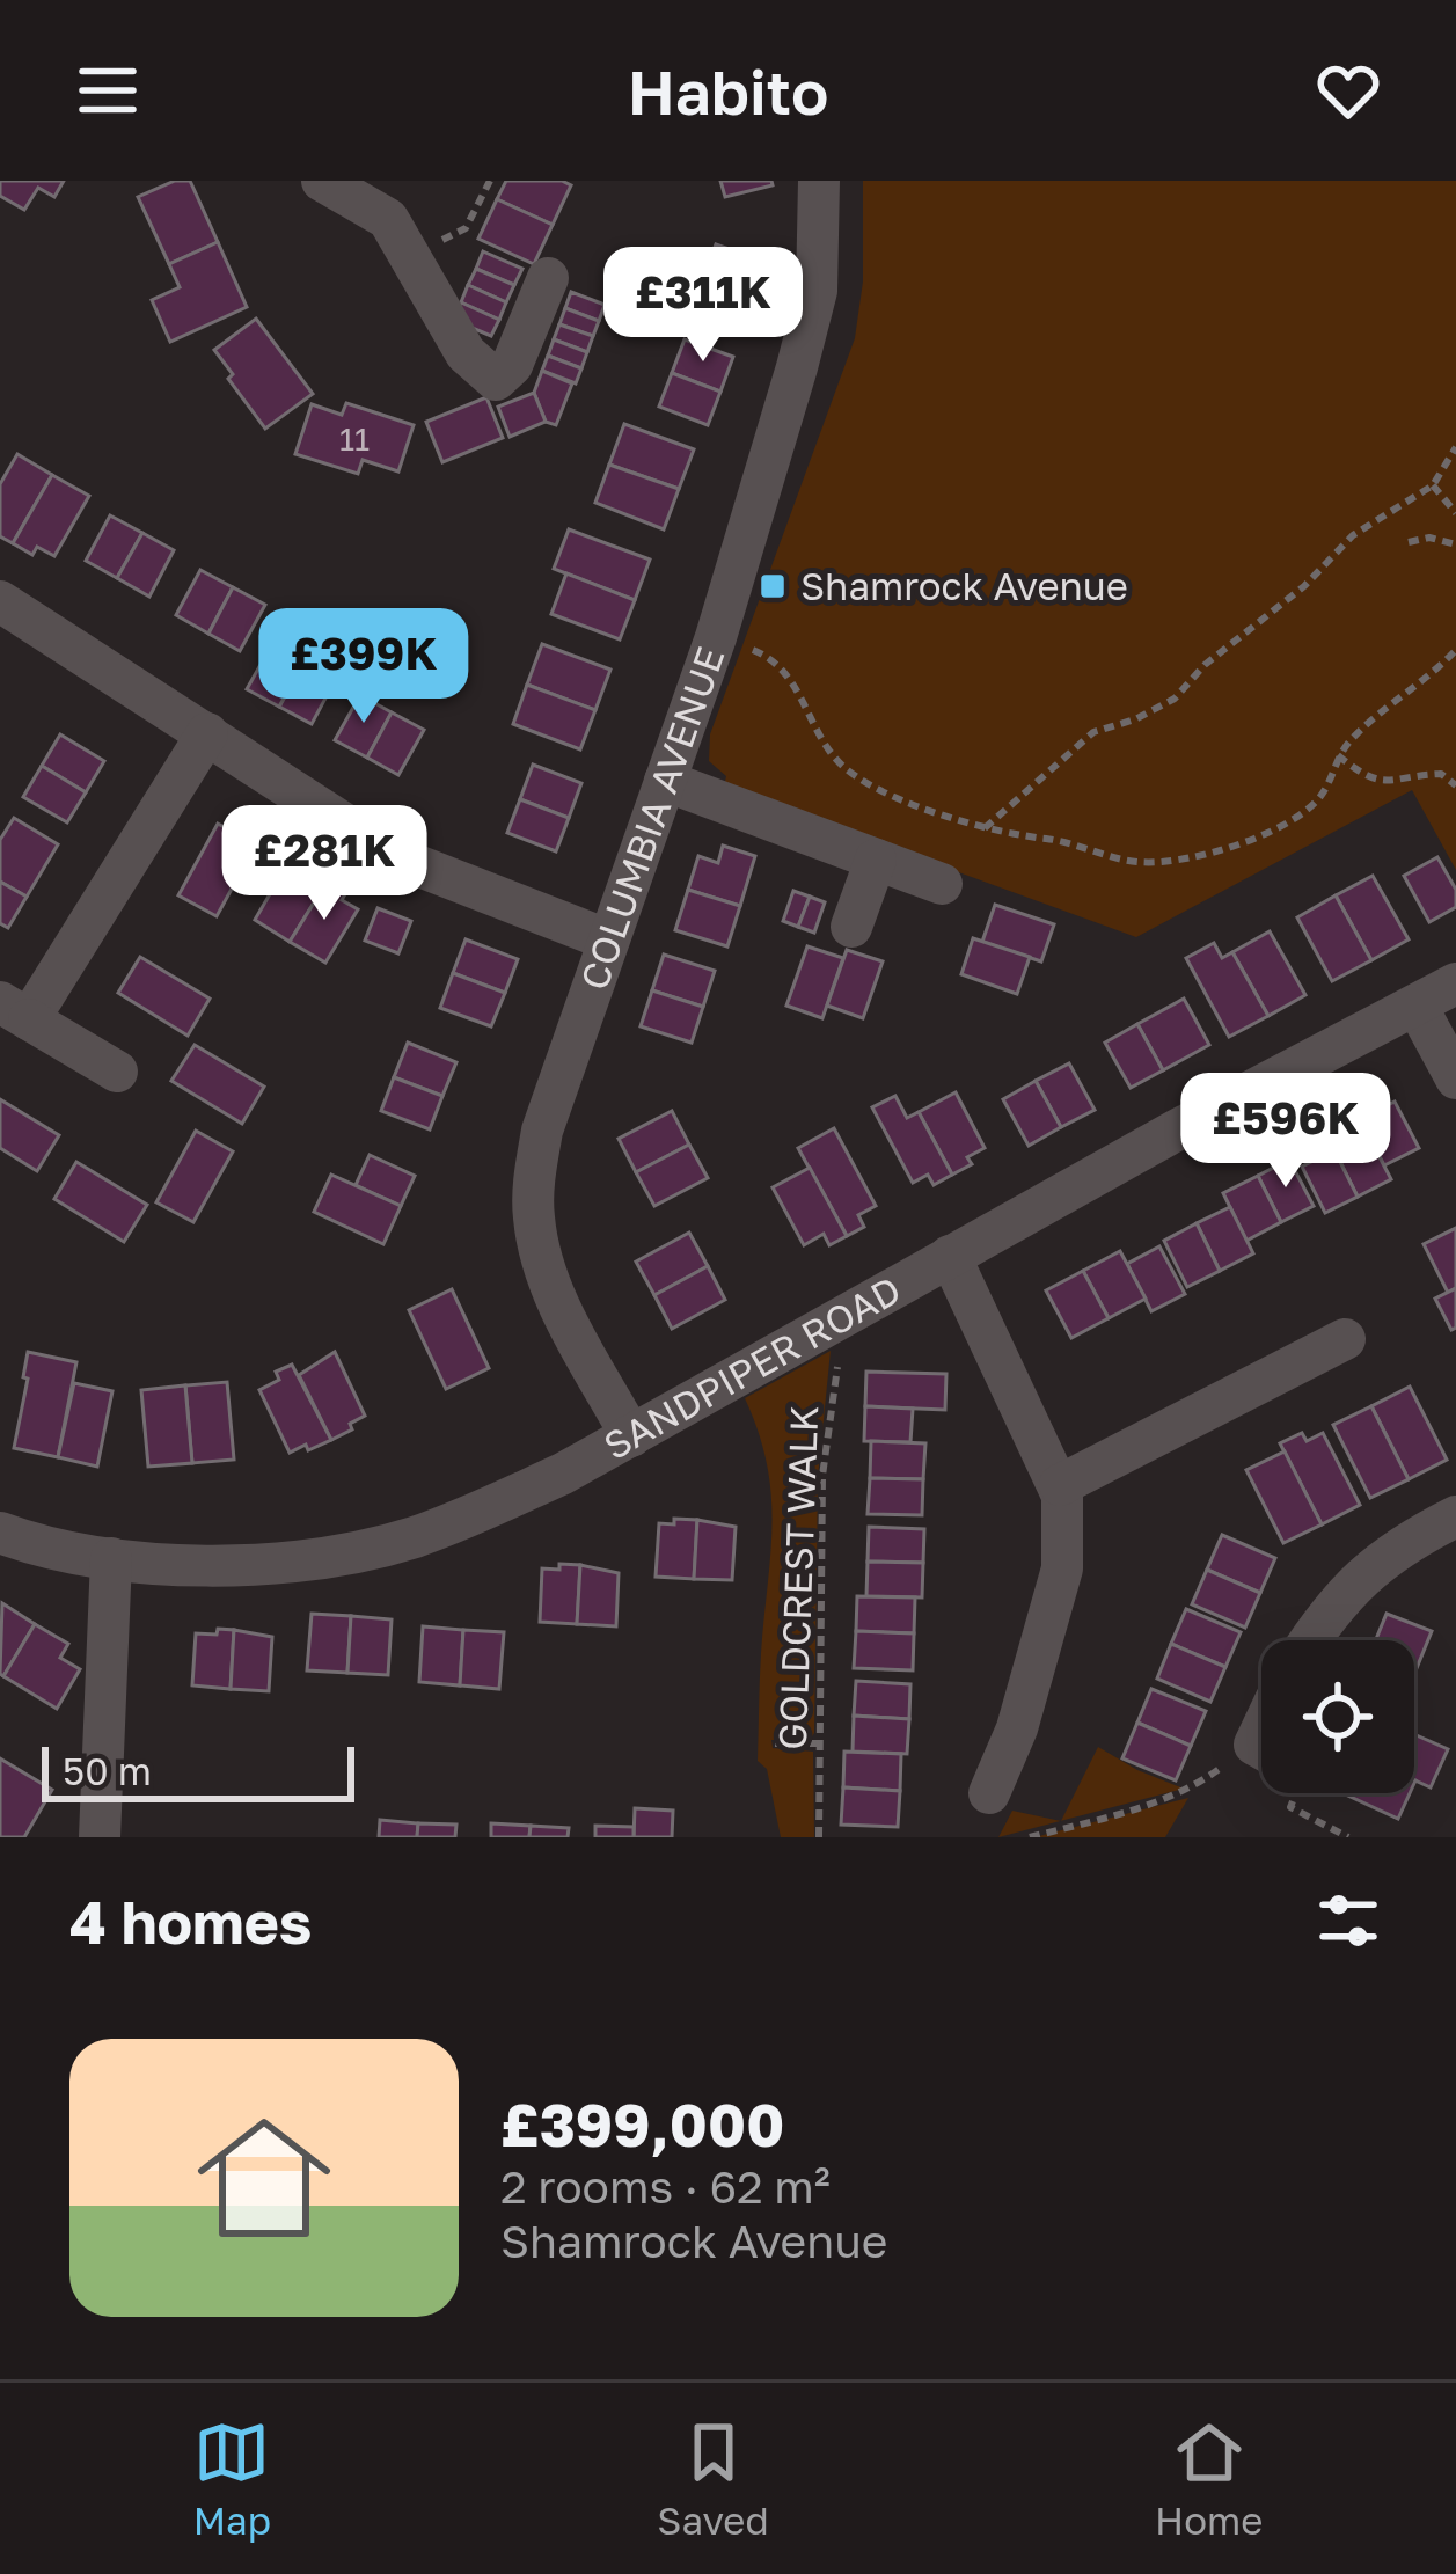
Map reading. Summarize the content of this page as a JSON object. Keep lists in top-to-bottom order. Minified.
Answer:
{"streets":{"street":["COLUMBIA AVENUE","SANDPIPER ROAD"],"path":["GOLDCREST WALK"]},"crossings":[["COLUMBIA AVENUE","SANDPIPER ROAD"],["SANDPIPER ROAD","GOLDCREST WALK"]],"places":{"transit":["Shamrock Avenue"]},"house_numbers":["11"],"scale_bar":"50 m","page":{"header":"Habito","price":["£311K","£399K","£281K","£596K"],"scale":"50 m","heading":"4 homes","list":[{"name":"£399,000","note":"2 rooms · 62 m² · Shamrock Avenue"}],"tabs":["Map","Saved","Home"]}}
